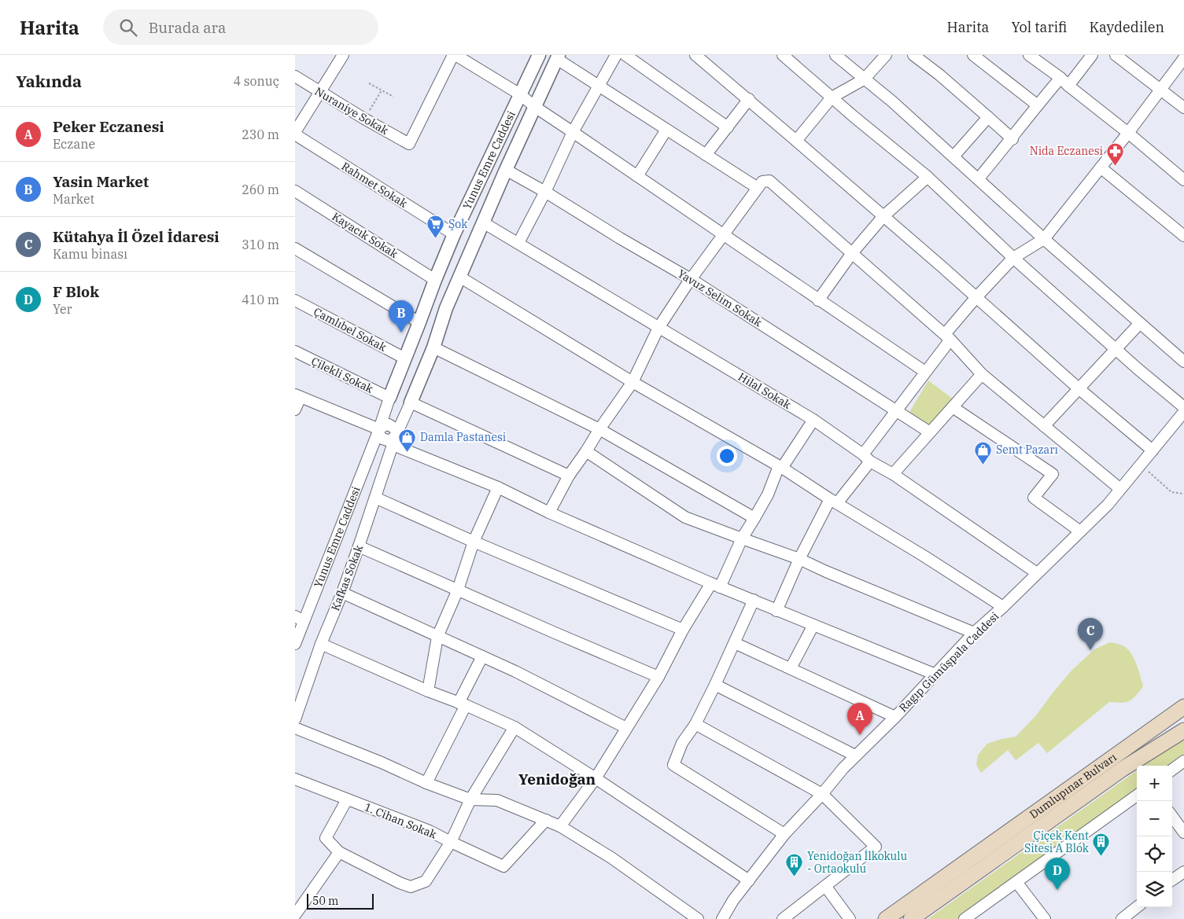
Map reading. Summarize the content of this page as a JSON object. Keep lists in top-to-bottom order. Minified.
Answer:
{"streets":{"main road":["Dumlupınar Bulvarı"],"street":["Nuraniye Sokak","Yunus Emre Caddesi","Rahmet Sokak","Kayacık Sokak","Yavuz Selim Sokak","Çamlıbel Sokak","Çilekli Sokak","Hilal Sokak","Kafkas Sokak","Ragıp Gümüşpala Caddesi","1. Cihan Sokak"]},"crossings":[["Yunus Emre Caddesi","Rahmet Sokak"],["Yunus Emre Caddesi","Kayacık Sokak"],["Yunus Emre Caddesi","Çamlıbel Sokak"],["Yunus Emre Caddesi","Çilekli Sokak"],["Hilal Sokak","Ragıp Gümüşpala Caddesi"]],"districts":["Yenidoğan"],"places":{"pharmacy":["Nida Eczanesi"],"supermarket":["Şok"],"shop":["Damla Pastanesi","Semt Pazarı"],"building":["Çiçek Kent Sitesi A Blok","Yenidoğan İlkokulu - Ortaokulu"]},"scale_bar":"50 m","page":{"header":"Harita","search":"Burada ara","nav":["Harita","Yol tarifi","Kaydedilen"],"heading":["Yakında","4 sonuç"],"list":[{"mark":"A","name":"Peker Eczanesi","note":"Eczane","value":"230 m"},{"mark":"B","name":"Yasin Market","note":"Market","value":"260 m"},{"mark":"C","name":"Kütahya İl Özel İdaresi","note":"Kamu binası","value":"310 m"},{"mark":"D","name":"F Blok","note":"Yer","value":"410 m"}],"pins":["B","C","A","D"],"map_buttons":["+","−"],"scale":"50 m"}}
